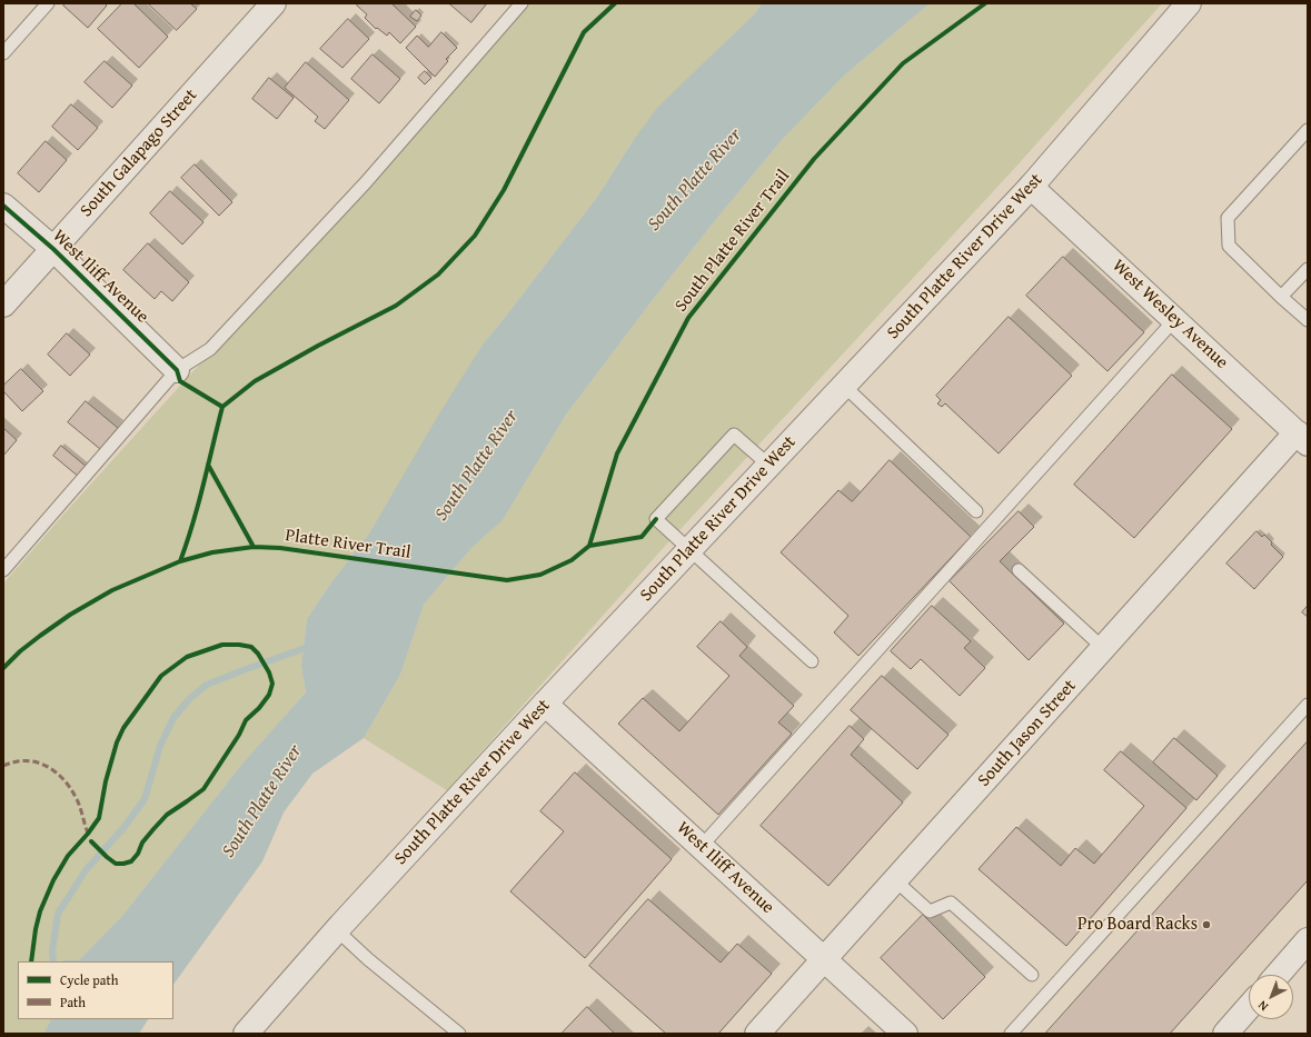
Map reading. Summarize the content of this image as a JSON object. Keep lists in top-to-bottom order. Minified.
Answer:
{"streets":{"street":["South Galapago Street","South Platte River Drive West","West Iliff Avenue","West Wesley Avenue","South Jason Street"],"cycle path":["South Platte River Trail"]},"crossings":[["South Galapago Street","West Iliff Avenue"],["South Platte River Drive West","West Iliff Avenue"],["South Platte River Drive West","West Wesley Avenue"],["West Iliff Avenue","South Jason Street"],["West Wesley Avenue","South Jason Street"]],"water":["South Platte River"],"places":["Pro Board Racks"],"legend":["Cycle path","Path"],"north":"bottom left"}
